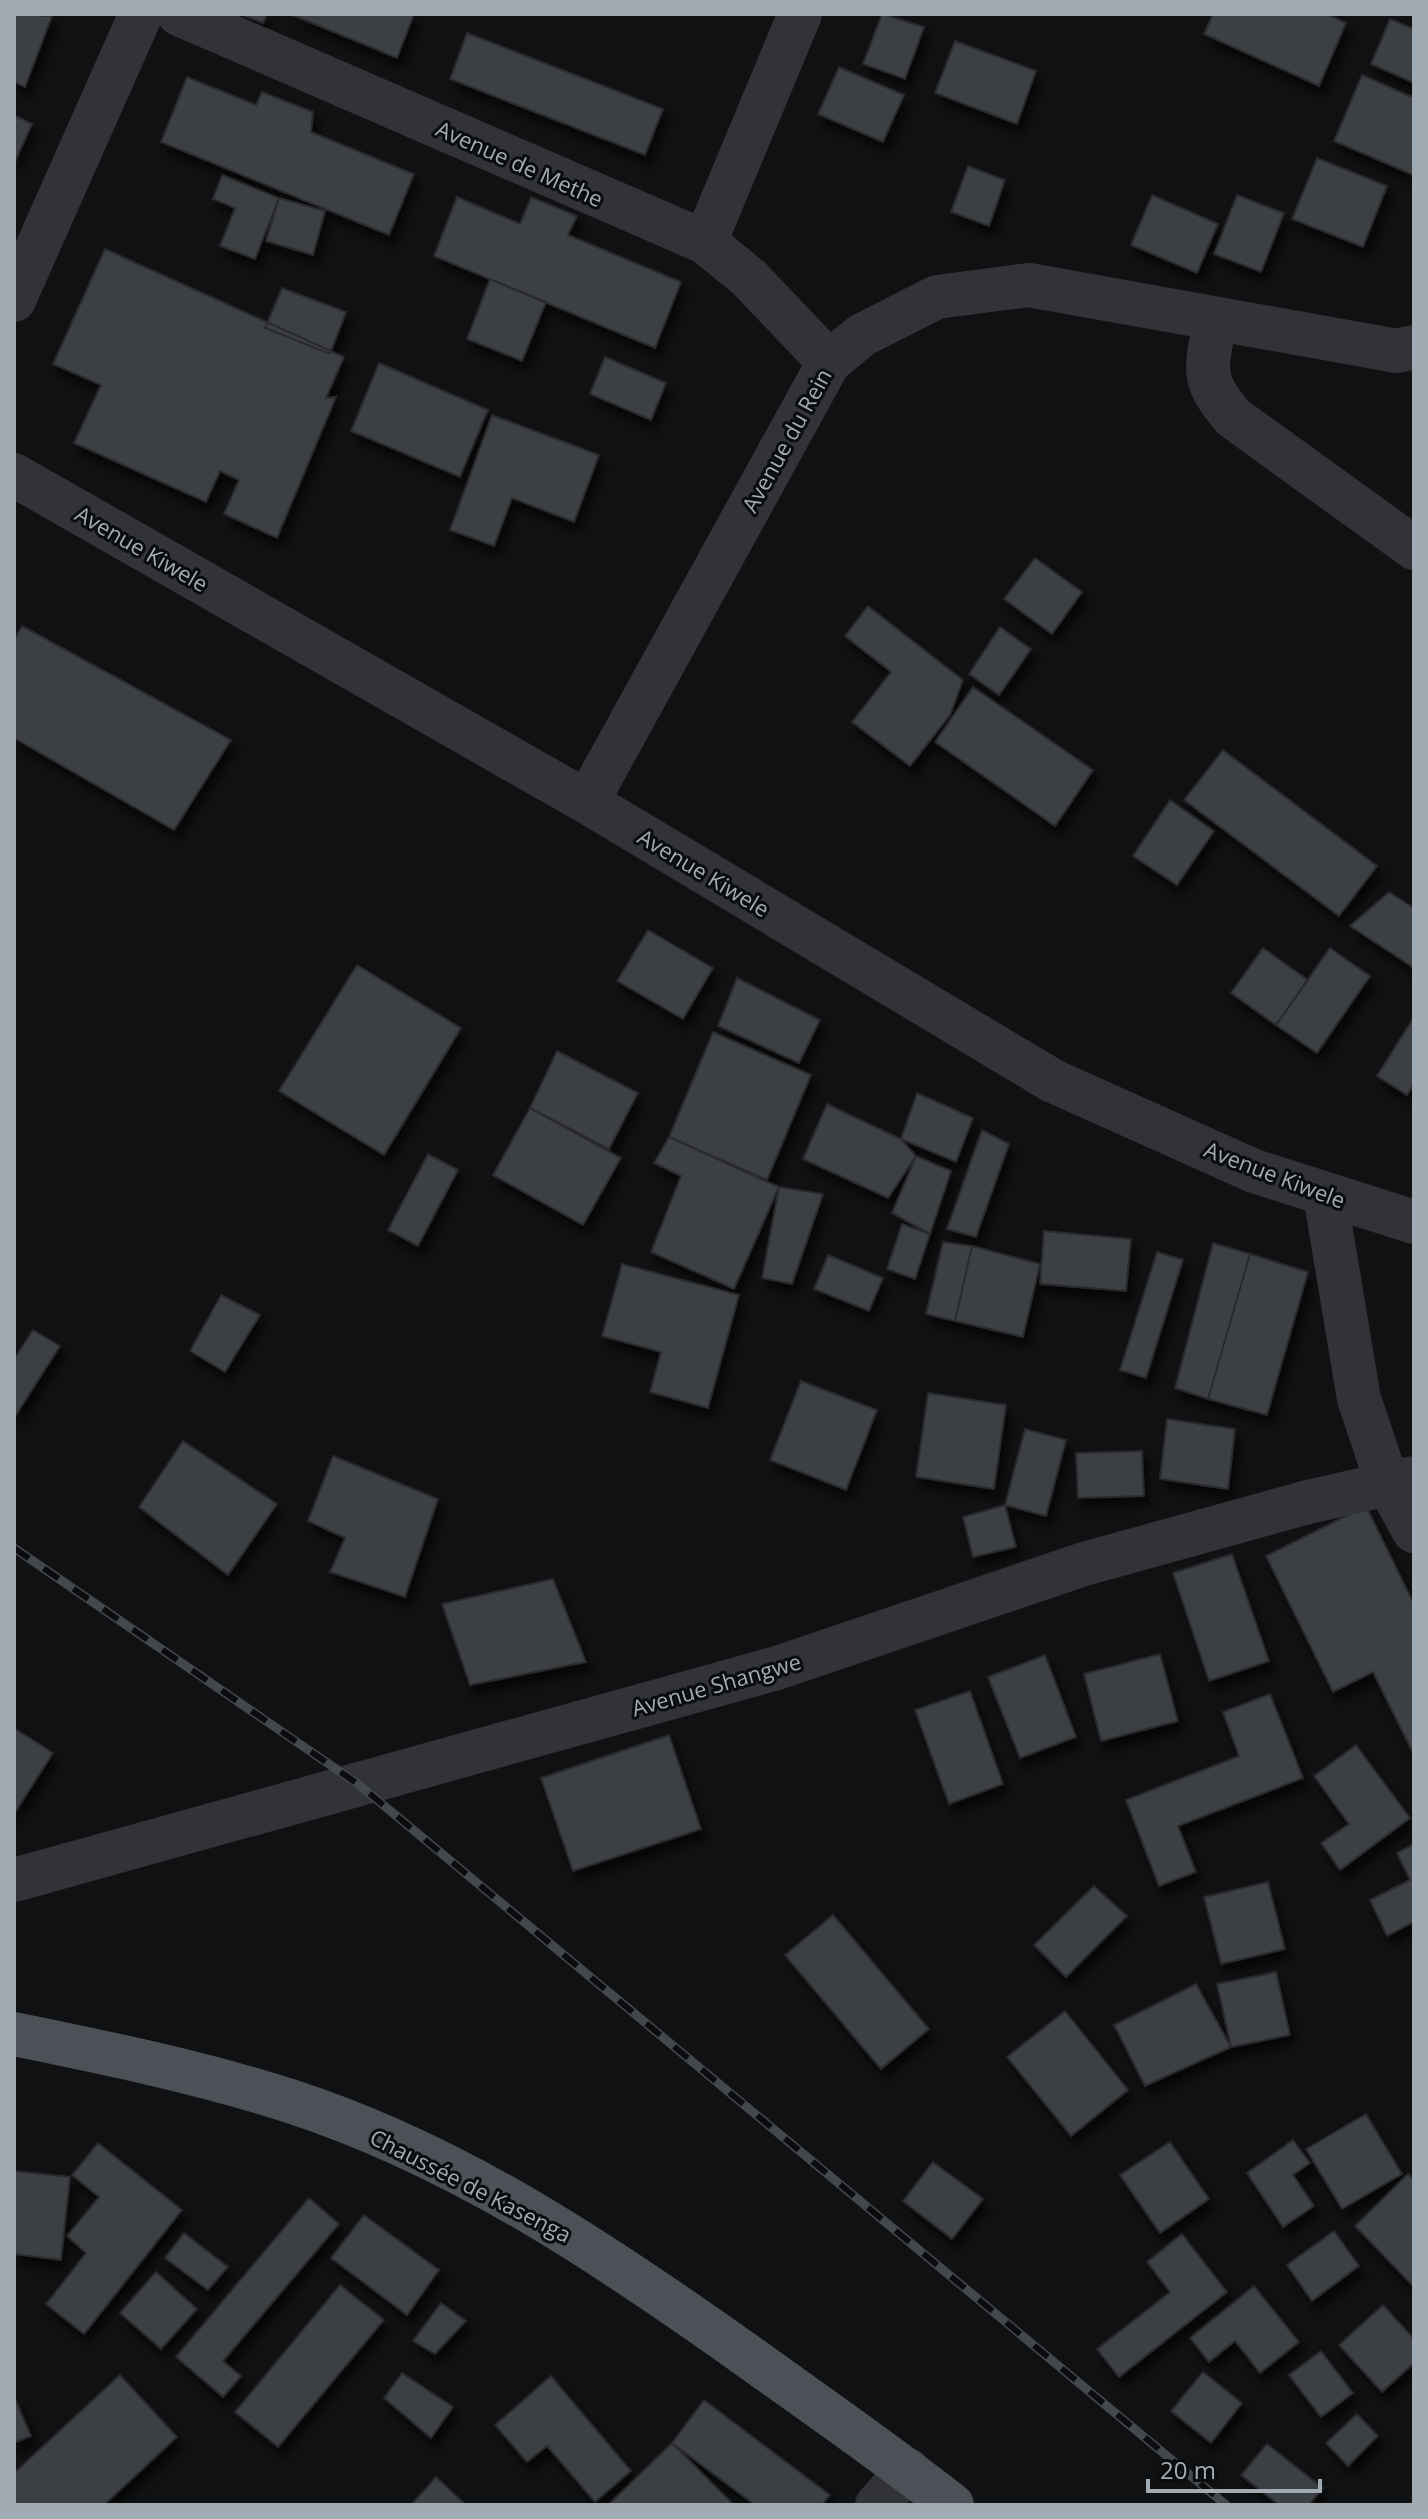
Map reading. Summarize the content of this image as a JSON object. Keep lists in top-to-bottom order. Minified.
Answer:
{"streets":{"main road":["Chaussée de Kasenga"],"street":["Avenue de Methe","Avenue du Rein","Avenue Kiwele","Avenue Shangwe"]},"crossings":[["Avenue de Methe","Avenue du Rein"],["Avenue du Rein","Avenue Kiwele"]],"scale_bar":"20 m"}
